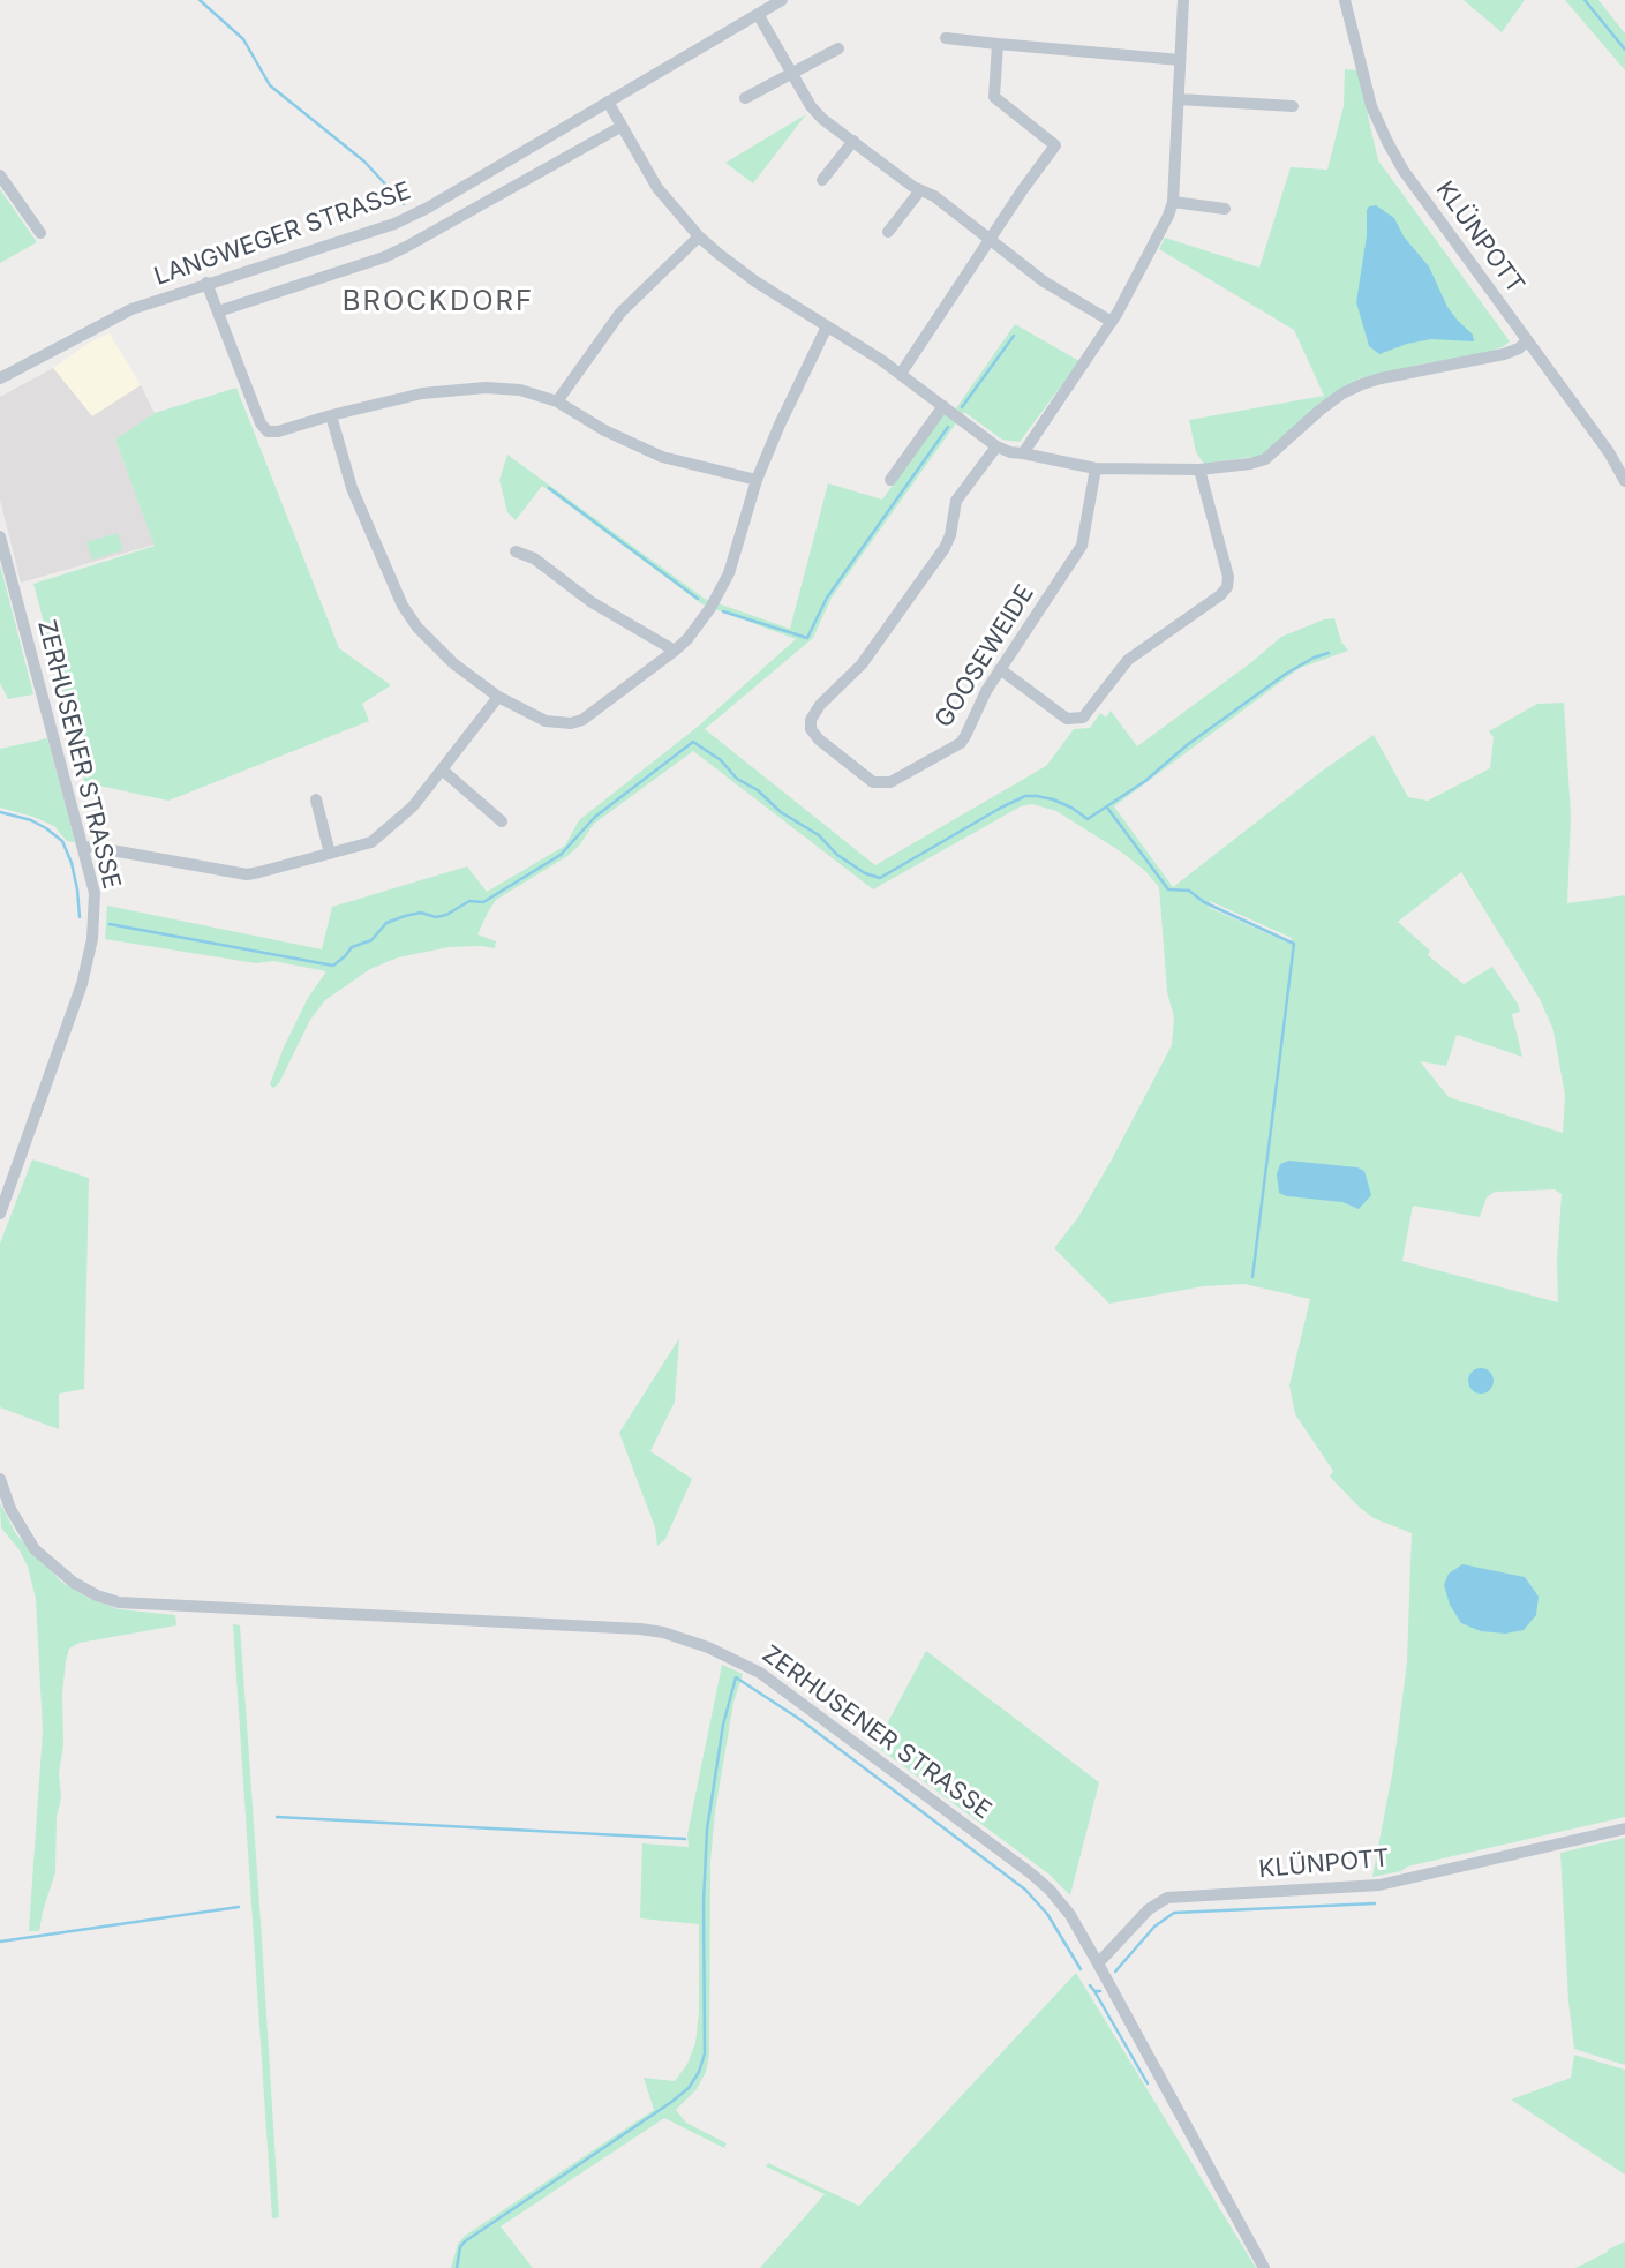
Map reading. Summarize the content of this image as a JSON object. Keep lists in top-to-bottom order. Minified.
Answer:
{"streets":{"street":["LANGWEGER STRASSE","KLÜNPOTT","GOOSEWEIDE","ZERHUSENER STRASSE"]},"crossings":[["KLÜNPOTT","ZERHUSENER STRASSE"]],"districts":["BROCKDORF"]}
